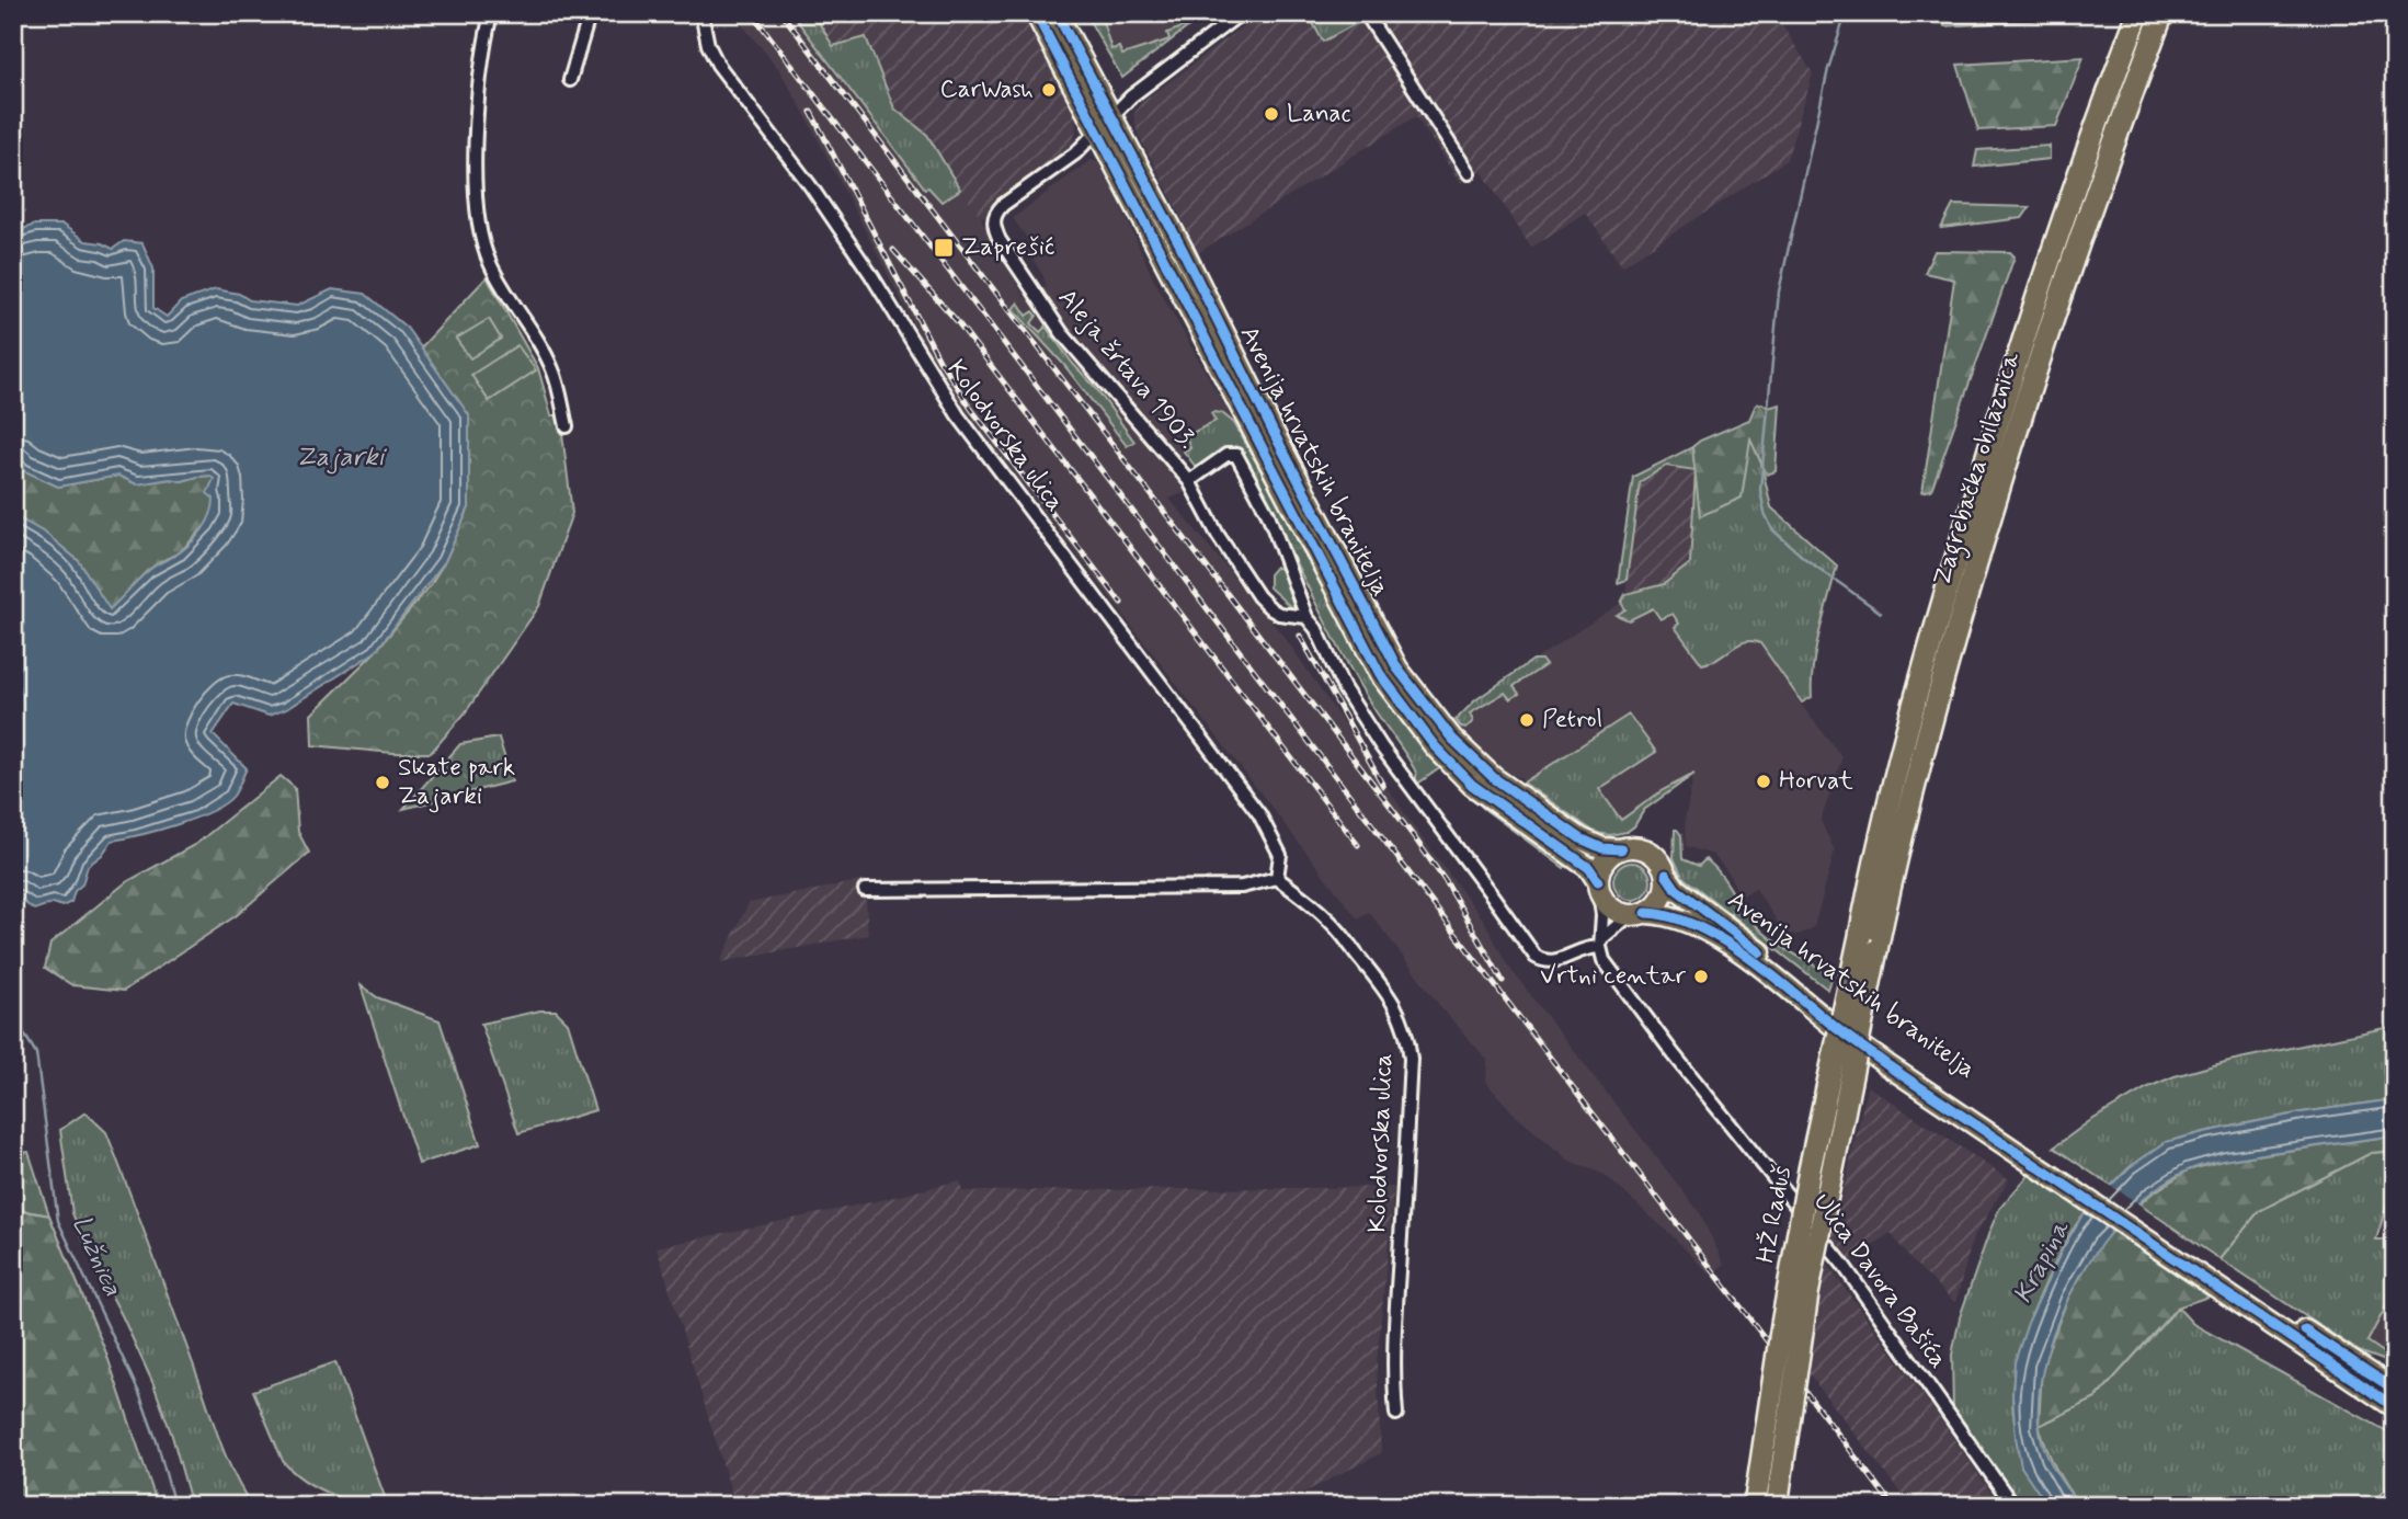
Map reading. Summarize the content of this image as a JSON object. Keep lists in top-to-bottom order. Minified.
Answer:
{"streets":{"highway":["Zagrebačka obilaznica","HŽ Raduš"],"main road":["Avenija hrvatskih branitelja"],"street":["Aleja žrtava 1903.","Kolodvorska ulica","Ulica Davora Bašića"]},"crossings":[["Aleja žrtava 1903.","Avenija hrvatskih branitelja"],["Avenija hrvatskih branitelja","Ulica Davora Bašića"],["Zagrebačka obilaznica","HŽ Raduš"]],"water":["Zajarki","Lužnica","Krapina"],"places":{"other":["CarWash","Lanac","Petrol","Horvat","Skate park Zajarki","Vrtni centar"],"transit":["Zaprešić"]}}
